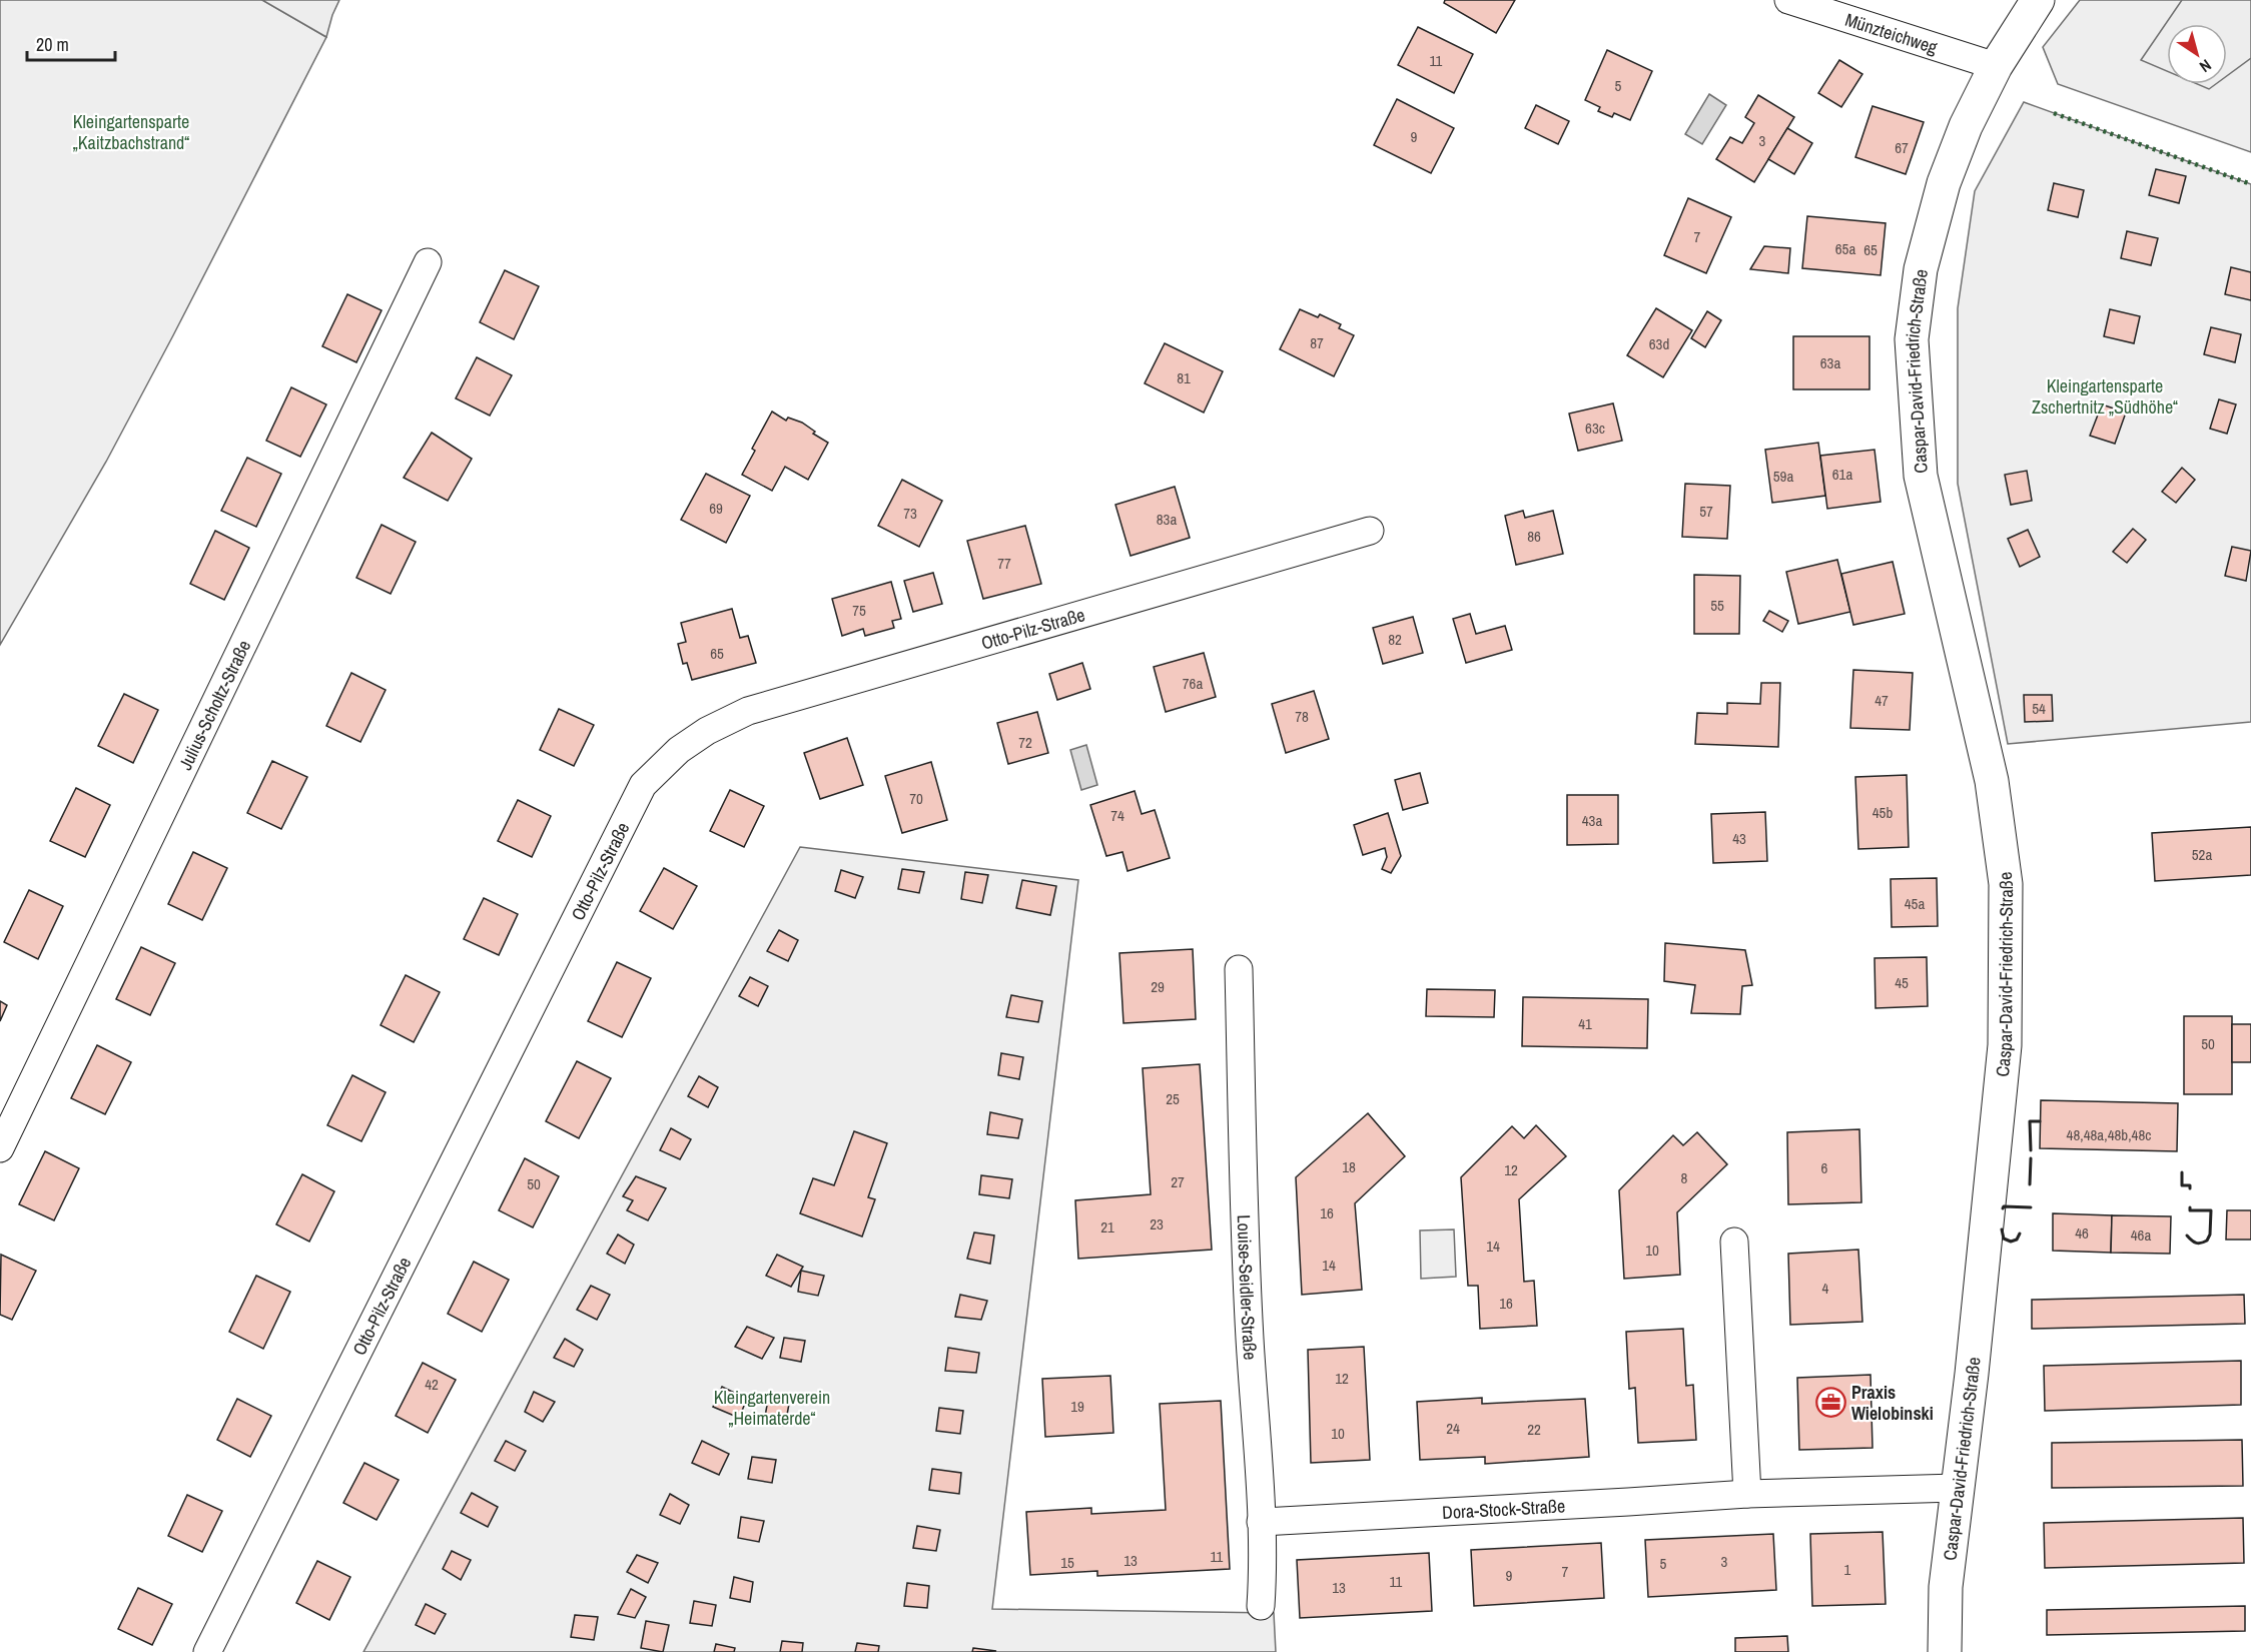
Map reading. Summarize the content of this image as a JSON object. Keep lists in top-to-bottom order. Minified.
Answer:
{"streets":{"street":["Münzteichweg","Caspar-David-Friedrich-Straße","Otto-Pilz-Straße","Julius-Scholtz-Straße","Louise-Seidler-Straße","Dora-Stock-Straße"]},"crossings":[["Münzteichweg","Caspar-David-Friedrich-Straße"],["Caspar-David-Friedrich-Straße","Dora-Stock-Straße"],["Louise-Seidler-Straße","Dora-Stock-Straße"]],"parks":["Kleingartensparte „Kaitzbachstrand“","Kleingartensparte Zschertnitz „Südhöhe“","Kleingartenverein „Heimaterde“"],"places":{"office":["Praxis Wielobinski"]},"house_numbers":["11","5","9","3","67","7","65a","65","87","63d","63a","81","63c","61a","59a","69","57","73","83a","86","77","55","75","82","65","76a","47","54","78","72","70","45b","74","43a","43","52a","45a","45","29","41","50","25","48,48a,48b,48c","18","6","12","8","27","50","16","23","21","46","46a","14","10","14","4","16","12","42","19","24","22","10","11","13","3","15","5","1","7","9","11","13"],"scale_bar":"20 m","north":"bottom right"}
